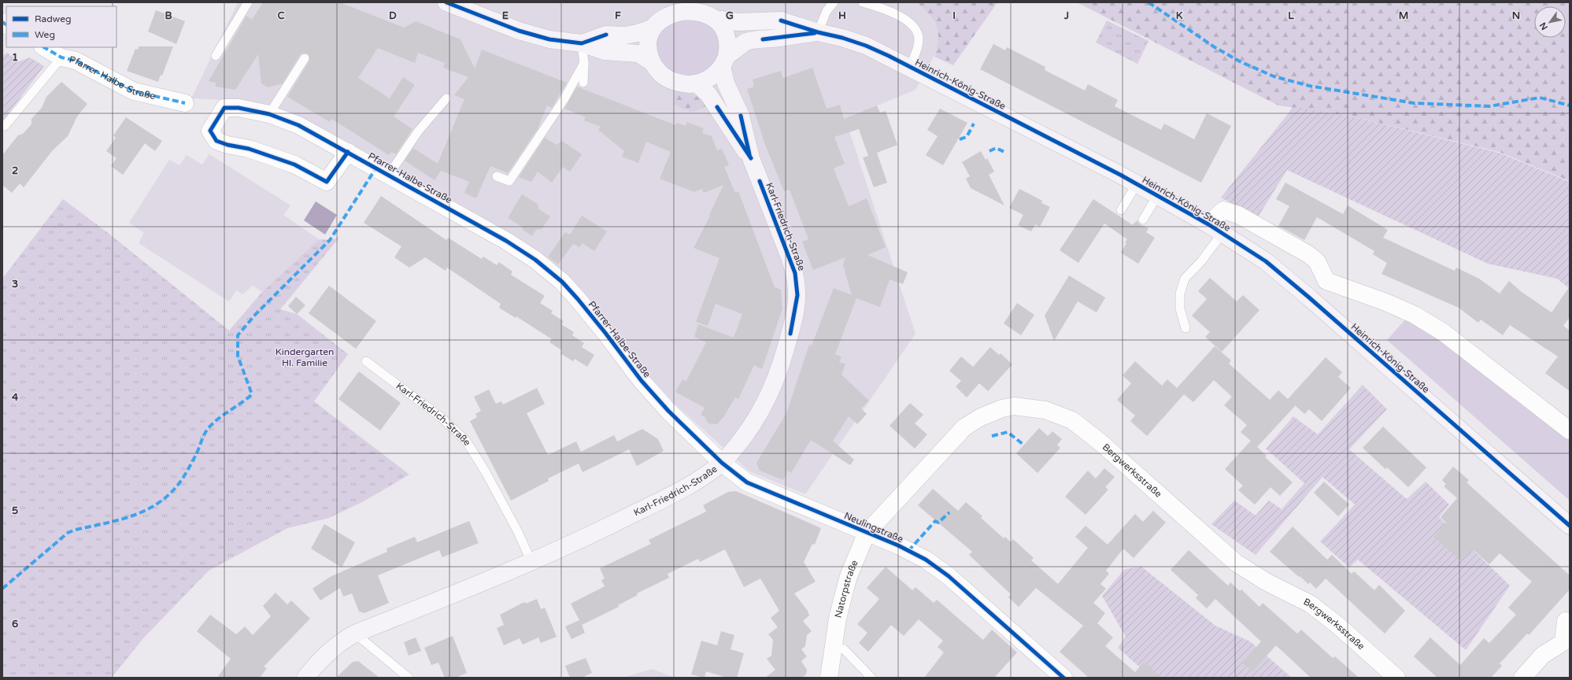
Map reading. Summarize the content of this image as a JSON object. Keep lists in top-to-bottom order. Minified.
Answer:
{"streets":{"main road":["Heinrich-König-Straße","Karl-Friedrich-Straße"],"street":["Pfarrer-Halbe-Straße","Bergwerksstraße","Neulingstraße","Natorpstraße"]},"crossings":[["Pfarrer-Halbe-Straße","Karl-Friedrich-Straße"],["Pfarrer-Halbe-Straße","Neulingstraße"],["Heinrich-König-Straße","Karl-Friedrich-Straße"],["Karl-Friedrich-Straße","Neulingstraße"],["Bergwerksstraße","Neulingstraße"],["Bergwerksstraße","Natorpstraße"],["Neulingstraße","Natorpstraße"]],"parks":["Kindergarten Hl. Familie"],"legend":["Radweg","Weg"],"north":"bottom left","grid":{"columns":["B","C","D","E","F","G","H","I","J","K","L","M","N"],"rows":["1","2","3","4","5","6"]}}
